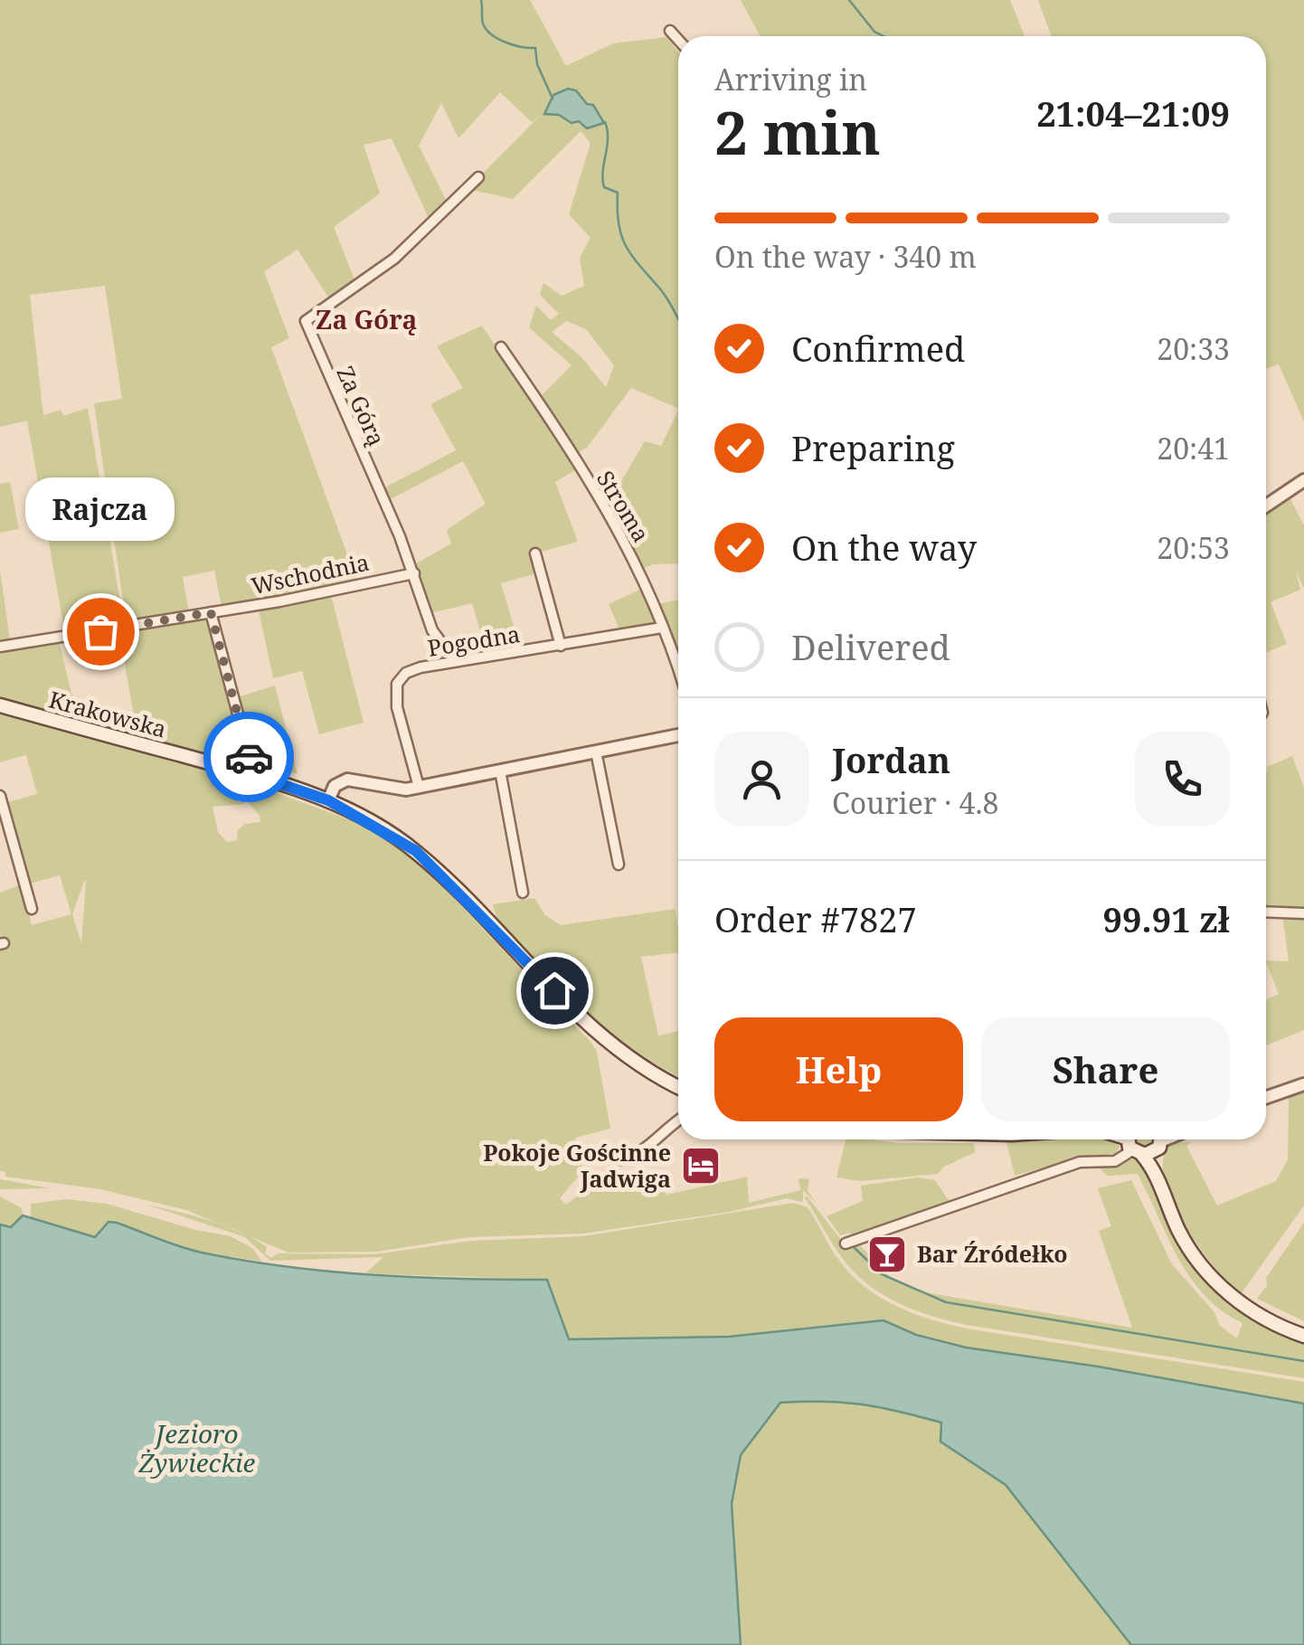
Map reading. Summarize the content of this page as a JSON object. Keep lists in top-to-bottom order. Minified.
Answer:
{"streets":{"main road":["Krakowska"],"street":["Za Górą","Stroma","Wschodnia","Pogodna"]},"crossings":[["Za Górą","Wschodnia"],["Za Górą","Pogodna"],["Stroma","Pogodna"]],"districts":["Za Górą"],"water":["Jezioro Żywieckie"],"places":{"other":["Rajcza"],"hotel":["Pokoje Gościnne Jadwiga"],"bar":["Bar Źródełko"]},"page":{"heading":["2 min","Arriving in","21:04–21:09"],"panel":["Jordan","Courier · 4.8","Order #7827","99.91 zł"],"bar":"On the way · 340 m","list":[["Confirmed","20:33"],["Preparing","20:41"],["On the way","20:53"],"Delivered"],"bubble":"Rajcza","buttons":["Help","Share"]}}
